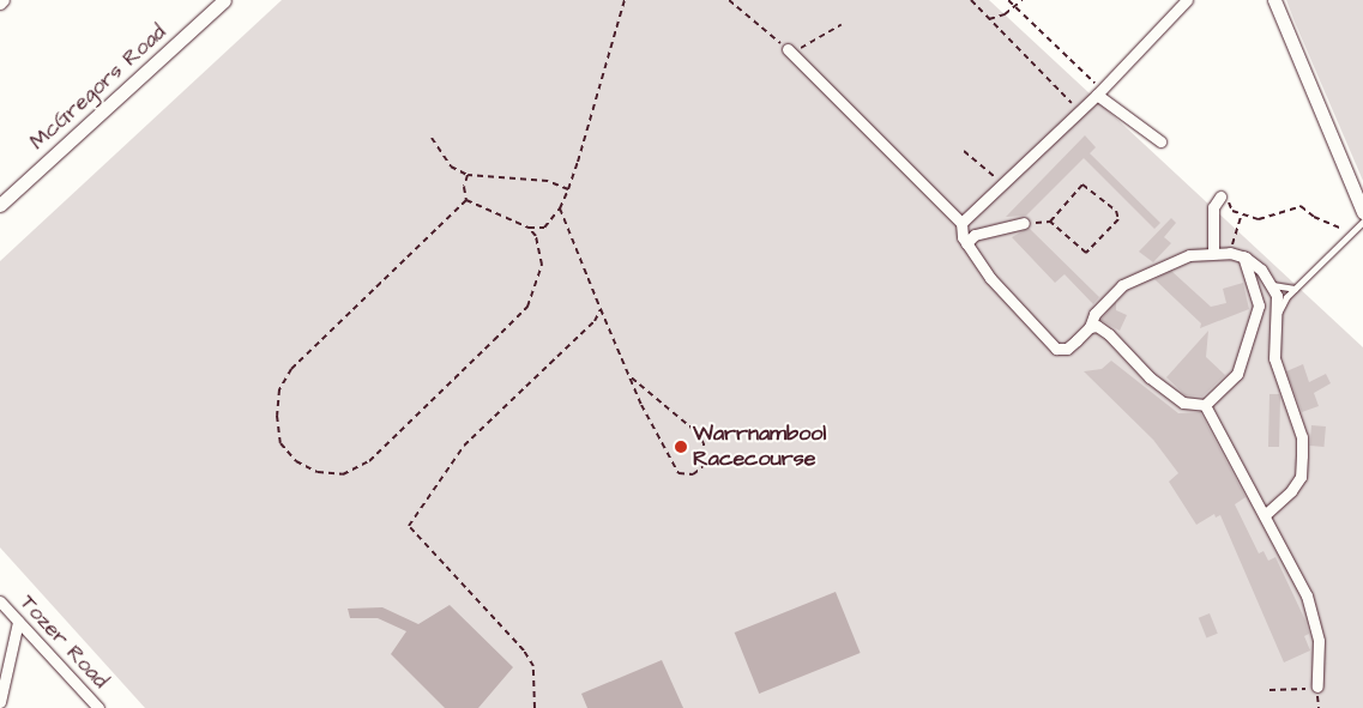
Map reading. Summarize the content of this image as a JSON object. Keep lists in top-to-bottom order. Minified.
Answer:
{"streets":{"street":["McGregors Road","Tozer Road"]},"places":["Warrnambool Racecourse"]}
